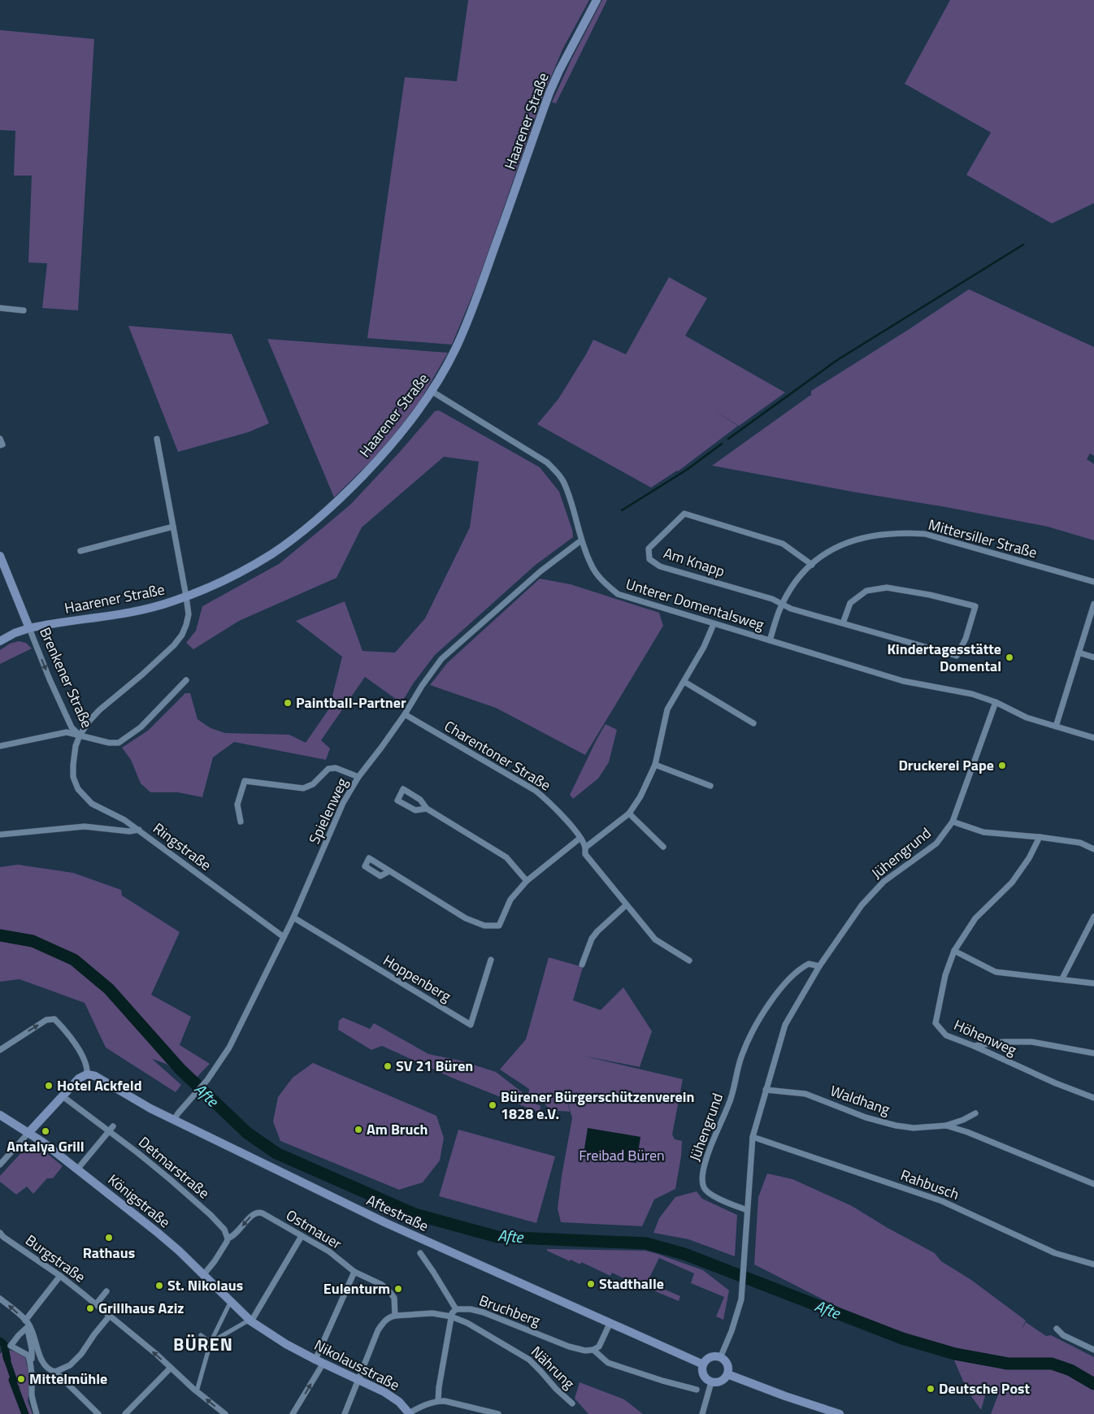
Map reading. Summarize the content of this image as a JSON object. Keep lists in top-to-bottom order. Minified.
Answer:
{"streets":{"main road":["Haarener Straße","Brenkener Straße","Königstraße","Aftestraße","Nikolausstraße"],"street":["Mittersiller Straße","Am Knapp","Unterer Domentalsweg","Charentoner Straße","Spielenweg","Ringstraße","Jühengrund","Hoppenberg","Höhenweg","Waldhang","Detmarstraße","Rahbusch","Ostmauer","Burgstraße","Bruchberg","Nährung"]},"crossings":[["Haarener Straße","Unterer Domentalsweg"],["Haarener Straße","Brenkener Straße"],["Mittersiller Straße","Am Knapp"],["Mittersiller Straße","Unterer Domentalsweg"],["Unterer Domentalsweg","Spielenweg"],["Unterer Domentalsweg","Jühengrund"],["Brenkener Straße","Ringstraße"],["Charentoner Straße","Spielenweg"],["Spielenweg","Ringstraße"],["Spielenweg","Hoppenberg"],["Spielenweg","Aftestraße"],["Jühengrund","Waldhang"],["Jühengrund","Rahbusch"],["Jühengrund","Aftestraße"],["Detmarstraße","Ostmauer"],["Königstraße","Nikolausstraße"],["Bruchberg","Nährung"]],"one_way":["Brenkener Straße","Burgstraße"],"districts":["BÜREN"],"water":["Afte"],"parks":["Freibad Büren"],"places":["Kindertagesstätte Domental","Paintball-Partner","Druckerei Pape","SV 21 Büren","Hotel Ackfeld","Bürener Bürgerschützenverein 1828 e.V.","Am Bruch","Antalya Grill","Rathaus","Stadthalle","St. Nikolaus","Eulenturm","Grillhaus Aziz","Mittelmühle","Deutsche Post"]}
